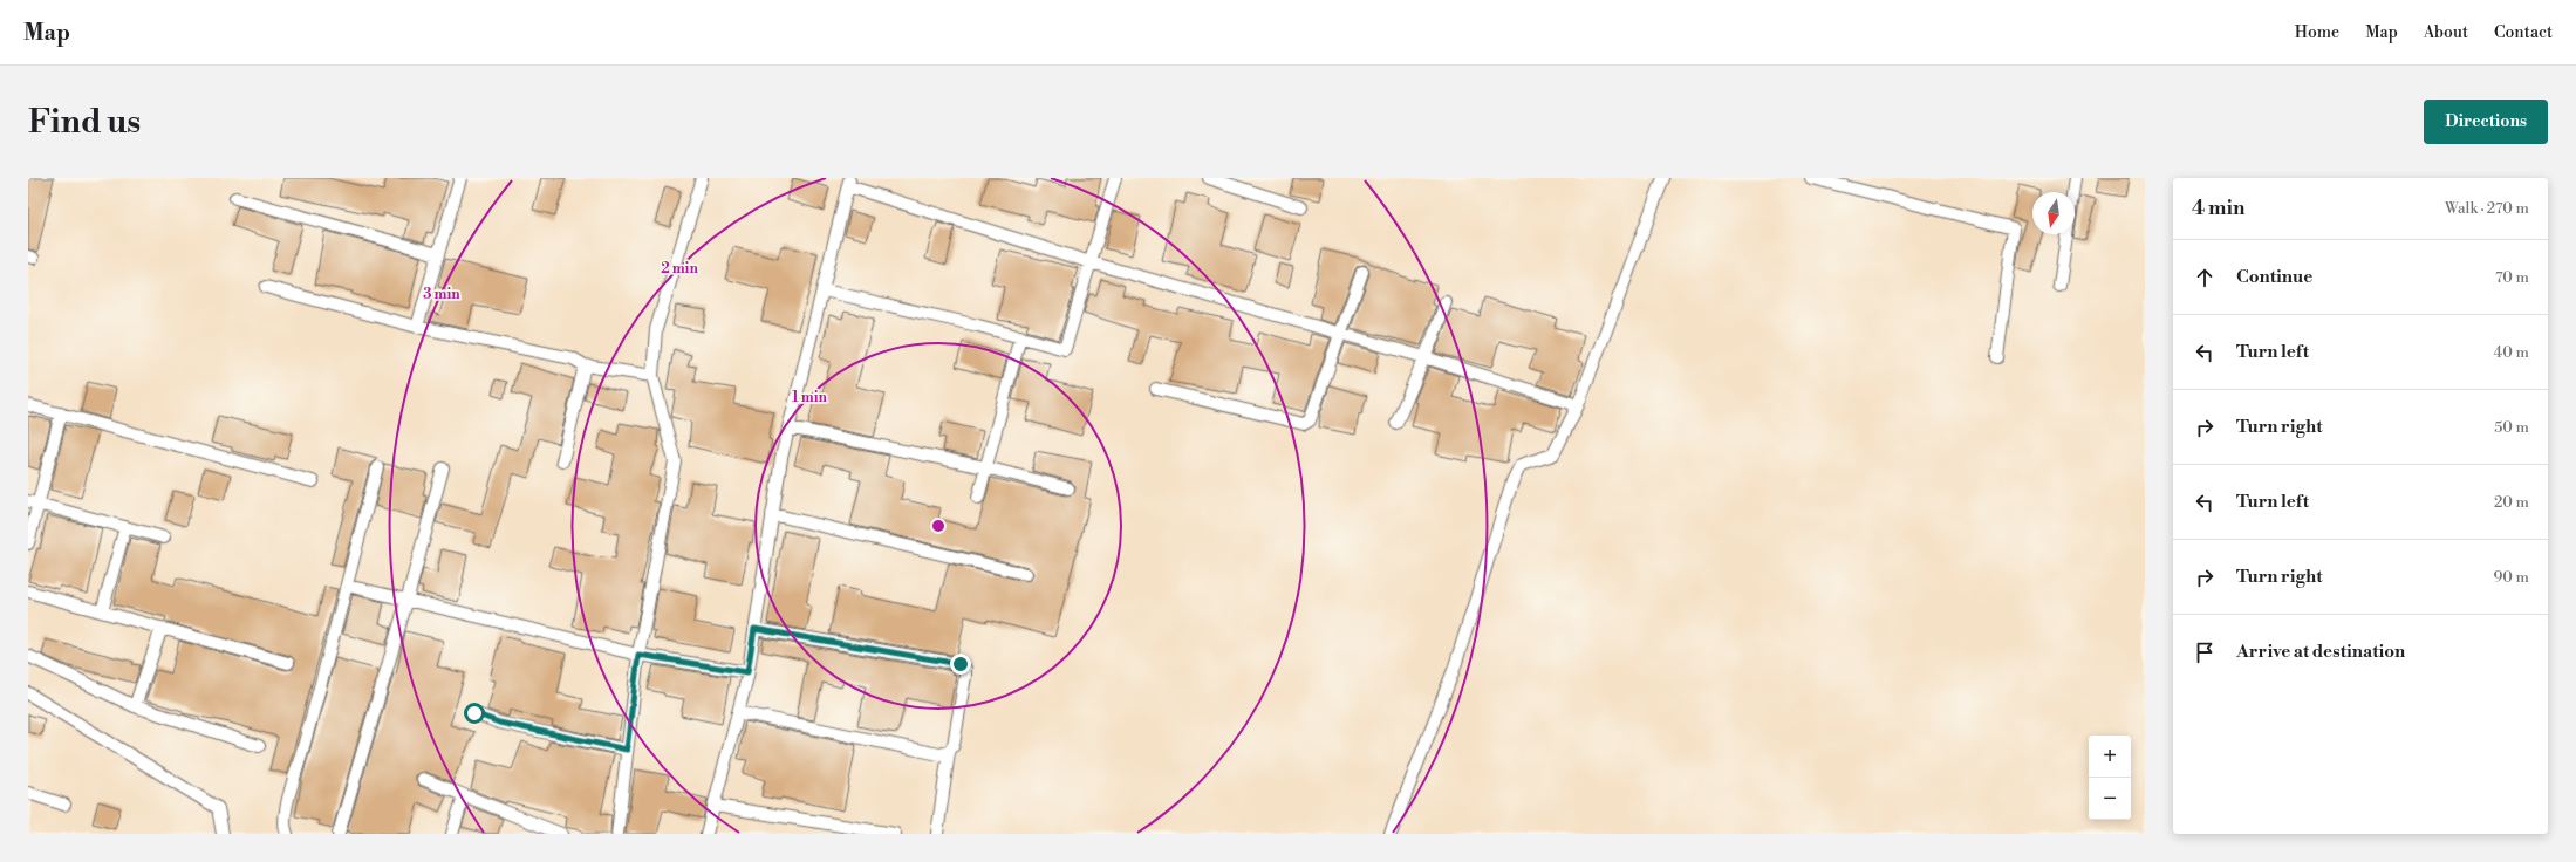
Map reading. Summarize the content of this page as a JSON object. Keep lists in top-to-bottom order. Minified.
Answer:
{"north":"bottom","page":{"header":"Map","nav":["Home","Map","About","Contact"],"buttons":"Directions","title":"Find us","heading":["4 min","Walk · 270 m"],"list":[["Continue","70 m"],["Turn left","40 m"],["Turn right","50 m"],["Turn left","20 m"],["Turn right","90 m"],"Arrive at destination"],"map_buttons":["+","−"]},"rings":["2 min","3 min","1 min"]}
